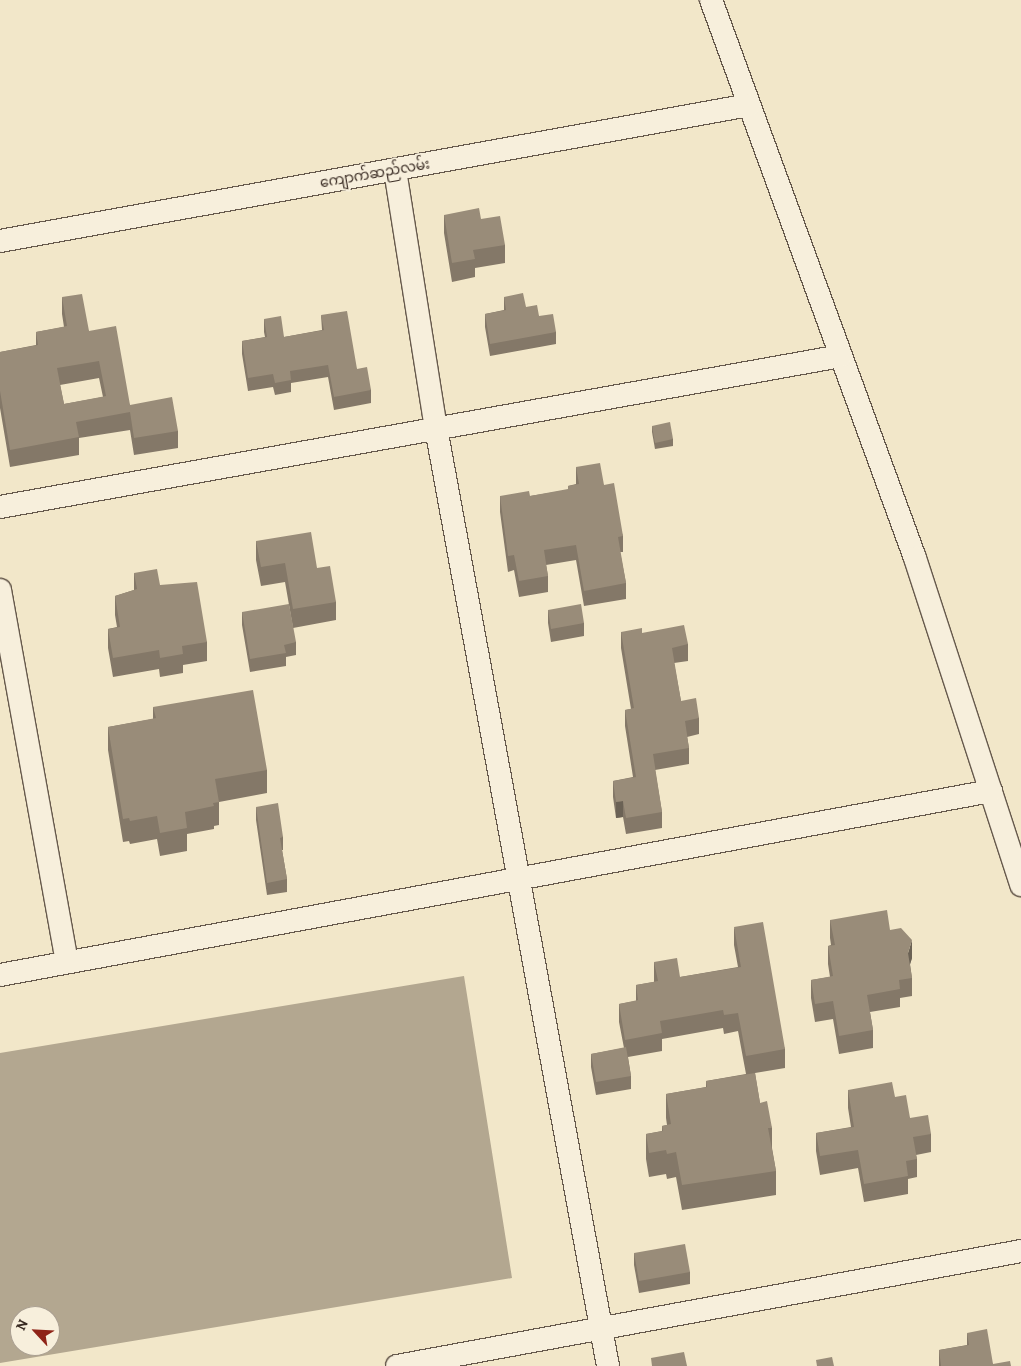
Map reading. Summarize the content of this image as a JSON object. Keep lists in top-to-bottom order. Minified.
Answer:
{"streets":{"street":["ကျောက်ဆည်လမ်း"]},"north":"top left"}
